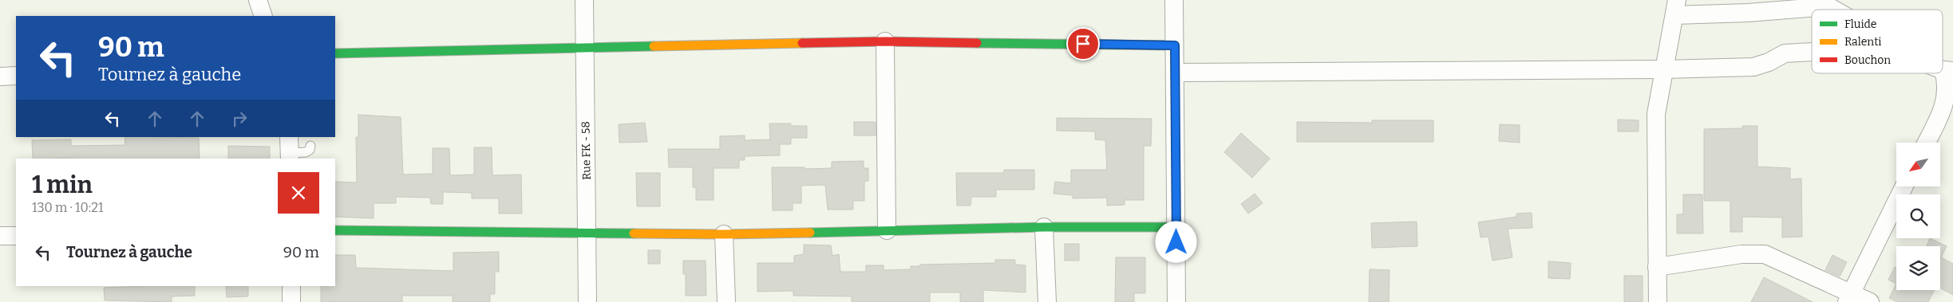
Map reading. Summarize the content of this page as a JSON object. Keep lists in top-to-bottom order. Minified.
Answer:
{"streets":{"street":["Rue FK - 58"]},"legend":["Fluide","Ralenti","Bouchon"],"north":"bottom left","page":{"turn":["90 m","Tournez à gauche"],"heading":["1 min","130 m · 10:21"],"list":[{"name":"Tournez à gauche","value":"90 m"}]}}
